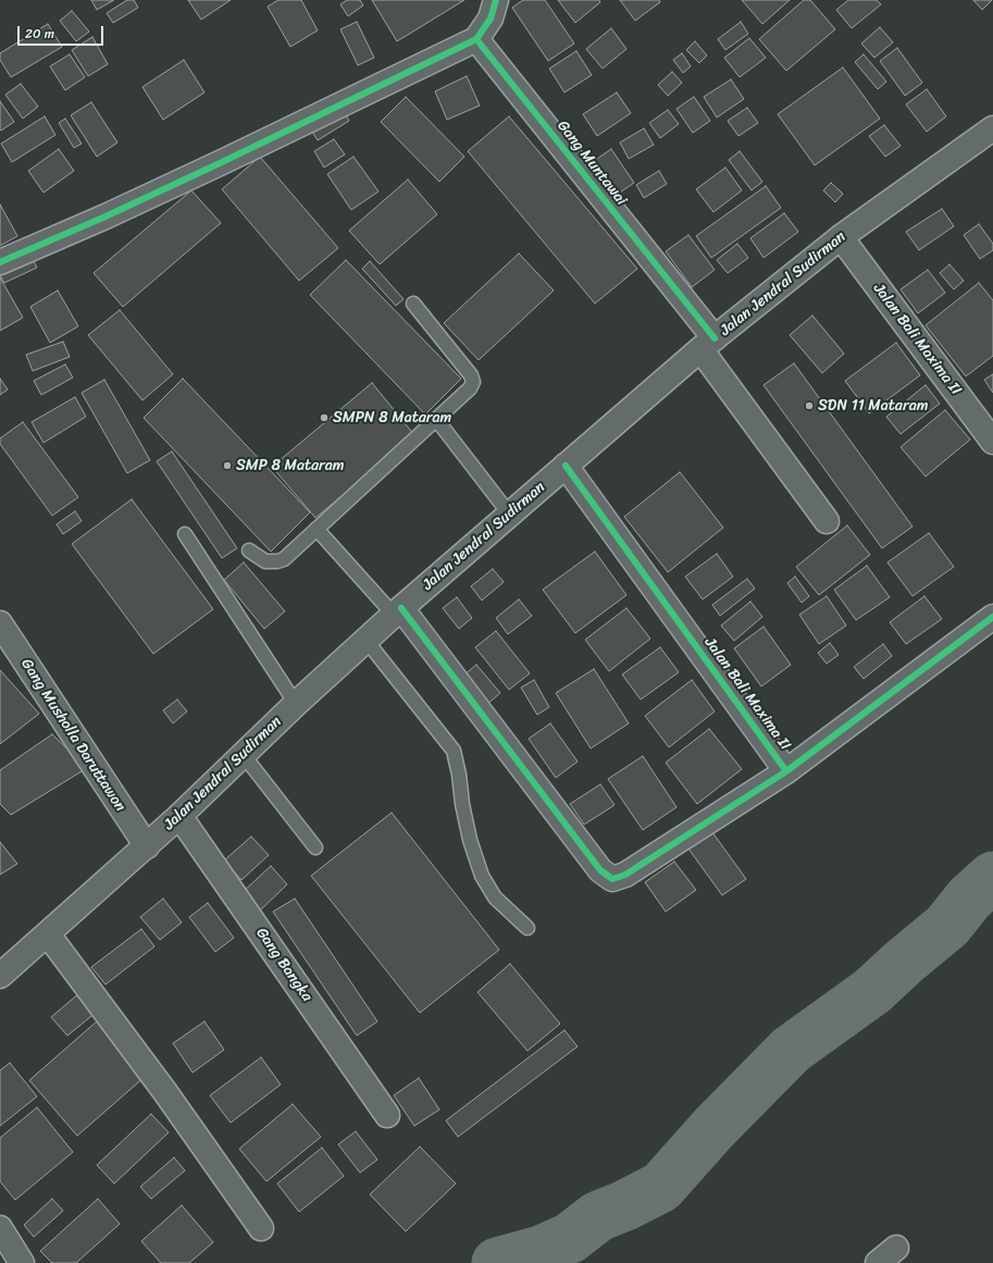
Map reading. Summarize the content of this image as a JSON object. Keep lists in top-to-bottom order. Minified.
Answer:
{"streets":{"main road":["Gang Muntawai","Jalan Jendral Sudirman","Jalan Bali Maxima II","Gang Musholla Daruttawon","Gang Bangka"]},"crossings":[["Gang Muntawai","Jalan Jendral Sudirman"],["Jalan Jendral Sudirman","Jalan Bali Maxima II"],["Jalan Jendral Sudirman","Gang Musholla Daruttawon"],["Jalan Jendral Sudirman","Gang Bangka"]],"places":["SDN 11 Mataram","SMPN 8 Mataram","SMP 8 Mataram"],"scale_bar":"20 m"}
